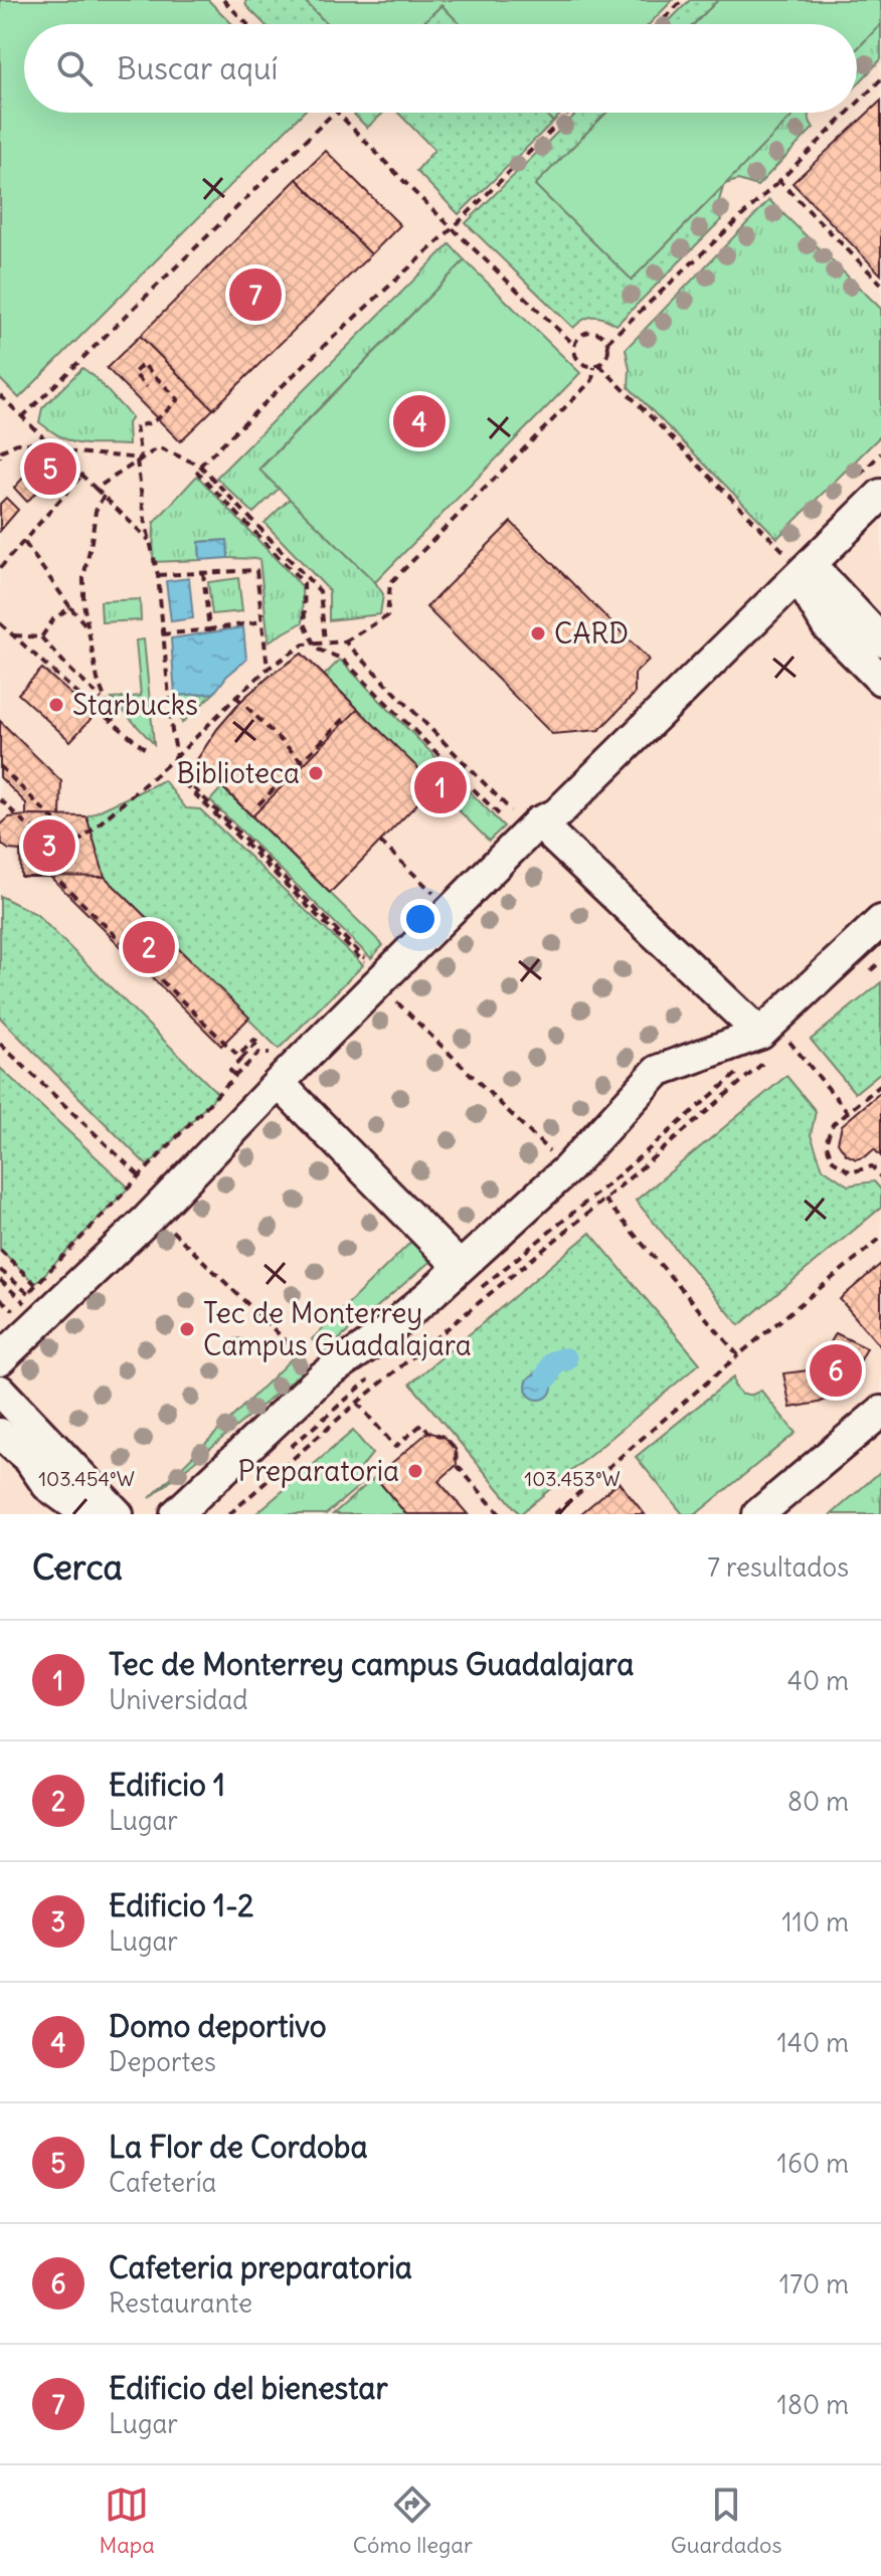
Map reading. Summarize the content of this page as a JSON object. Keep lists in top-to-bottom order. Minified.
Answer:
{"places":["CARD","Starbucks","Biblioteca","Tec de Monterrey Campus Guadalajara","Preparatoria"],"page":{"search":"Buscar aquí","pins":["7","4","5","1","3","2","6"],"heading":["Cerca","7 resultados"],"list":[{"mark":"1","name":"Tec de Monterrey campus Guadalajara","note":"Universidad","value":"40 m"},{"mark":"2","name":"Edificio 1","note":"Lugar","value":"80 m"},{"mark":"3","name":"Edificio 1-2","note":"Lugar","value":"110 m"},{"mark":"4","name":"Domo deportivo","note":"Deportes","value":"140 m"},{"mark":"5","name":"La Flor de Cordoba","note":"Cafetería","value":"160 m"},{"mark":"6","name":"Cafeteria preparatoria","note":"Restaurante","value":"170 m"},{"mark":"7","name":"Edificio del bienestar","note":"Lugar","value":"180 m"}],"nav":["Mapa","Cómo llegar","Guardados"]},"coordinates":["103.454°W","103.453°W"]}
